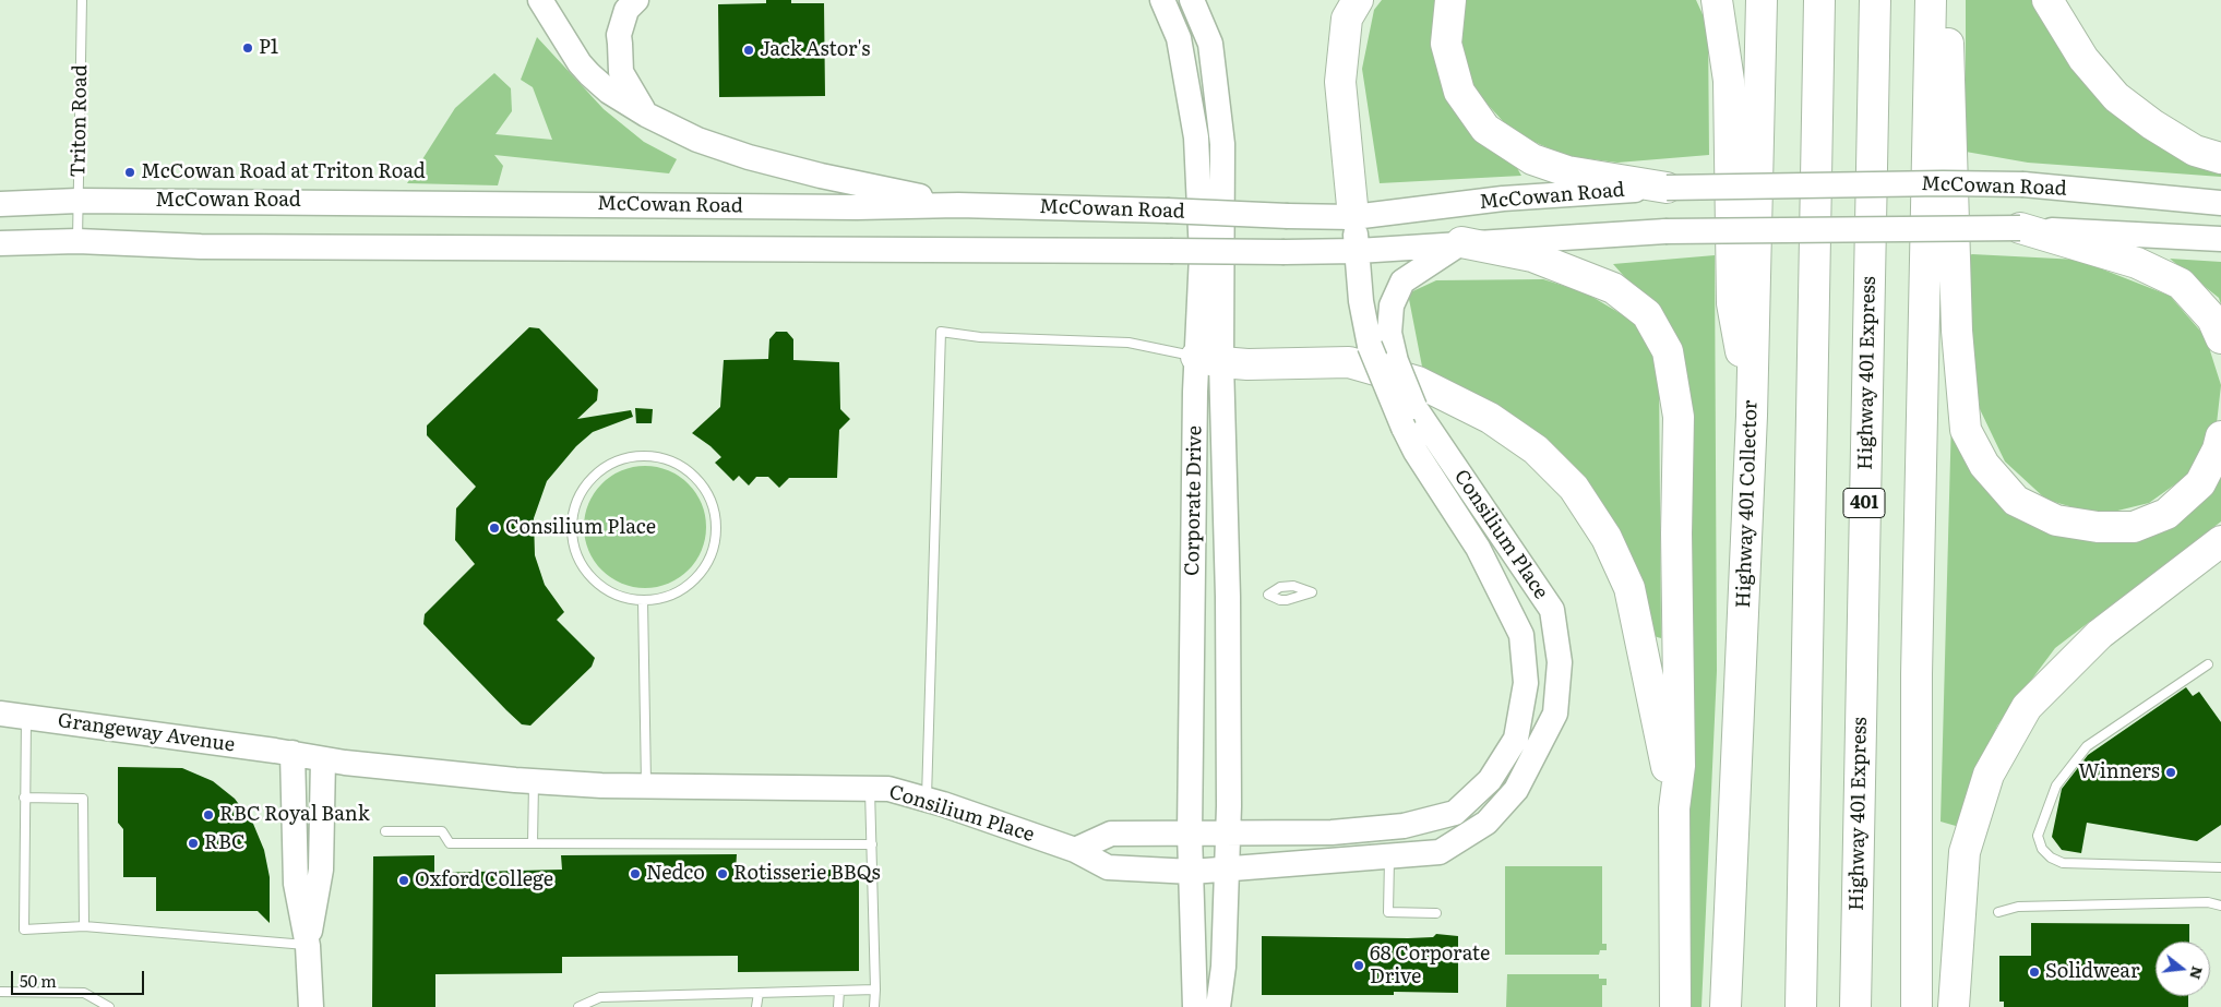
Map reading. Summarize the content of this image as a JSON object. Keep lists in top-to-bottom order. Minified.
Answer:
{"streets":{"highway":["Highway 401 Express","401","Highway 401 Collector"],"main road":["McCowan Road","Corporate Drive","Consilium Place","Grangeway Avenue"],"lane":["Triton Road"]},"crossings":[["Triton Road","McCowan Road"],["McCowan Road","Consilium Place"],["Corporate Drive","Consilium Place"],["Consilium Place","Grangeway Avenue"]],"places":["P1","Jack Astor's","McCowan Road at Triton Road","Consilium Place","Winners","RBC Royal Bank","RBC","Nedco","Rotisserie BBQs","Oxford College","68 Corporate Drive","Solidwear"],"scale_bar":"50 m","north":"right"}
